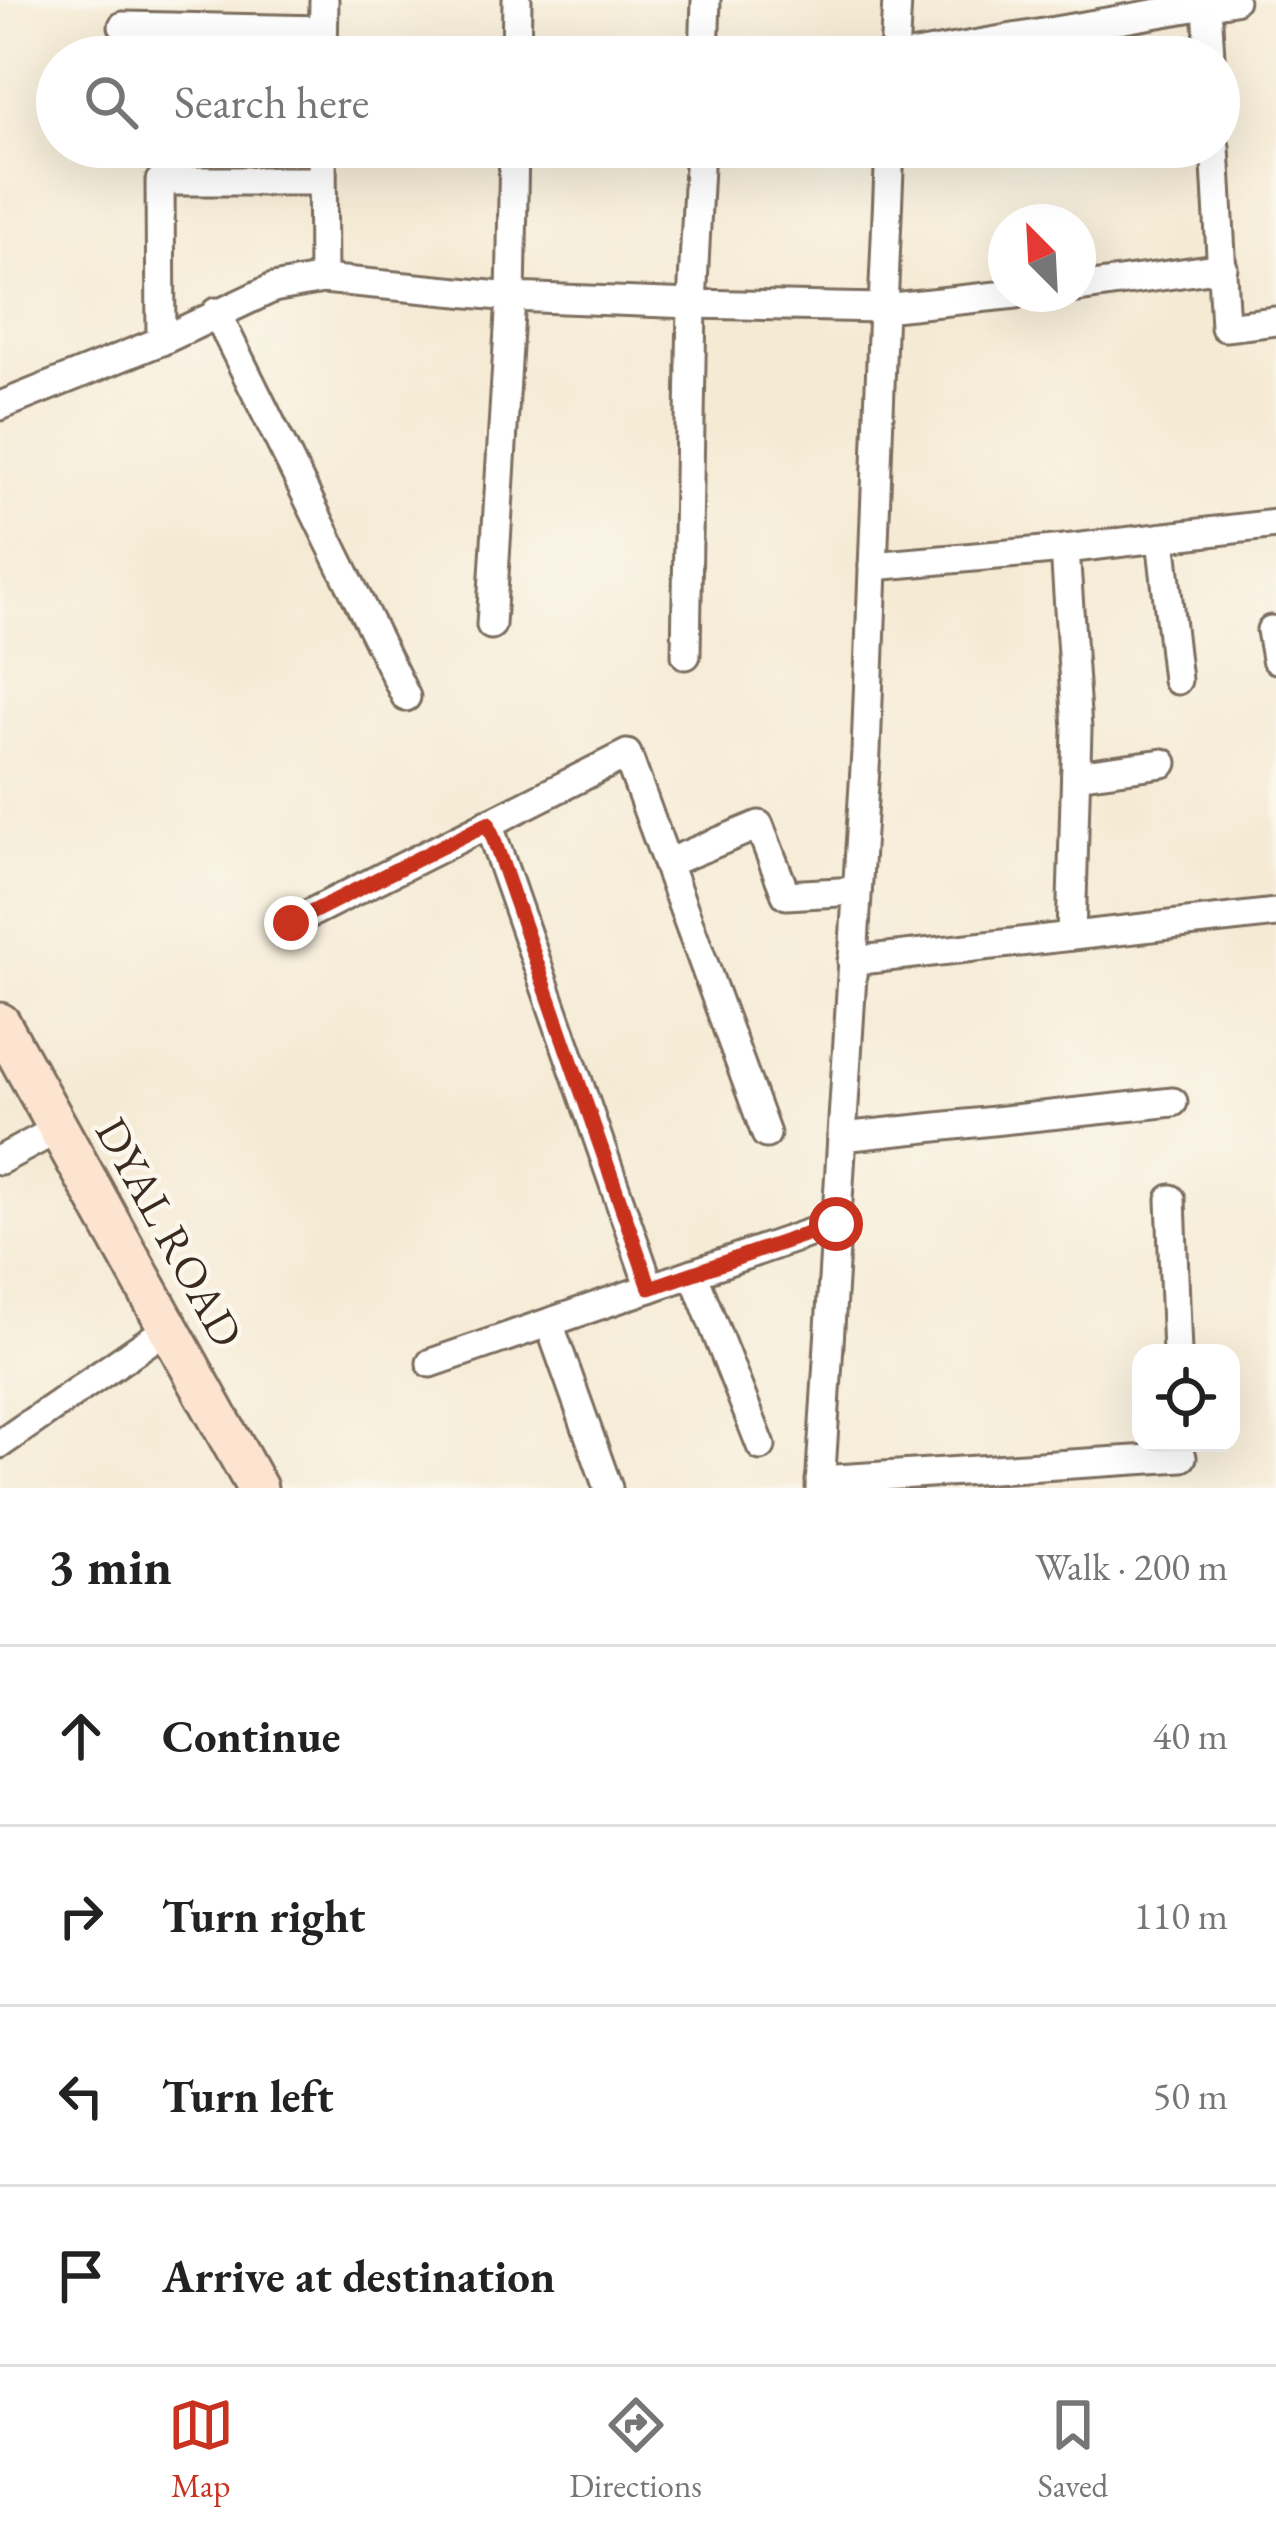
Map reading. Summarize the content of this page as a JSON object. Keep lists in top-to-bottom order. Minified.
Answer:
{"streets":{"street":["DYAL ROAD"]},"north":"top left","page":{"search":"Search here","heading":["3 min","Walk · 200 m"],"list":[["Continue","40 m"],["Turn right","110 m"],["Turn left","50 m"],"Arrive at destination"],"nav":["Map","Directions","Saved"]}}
